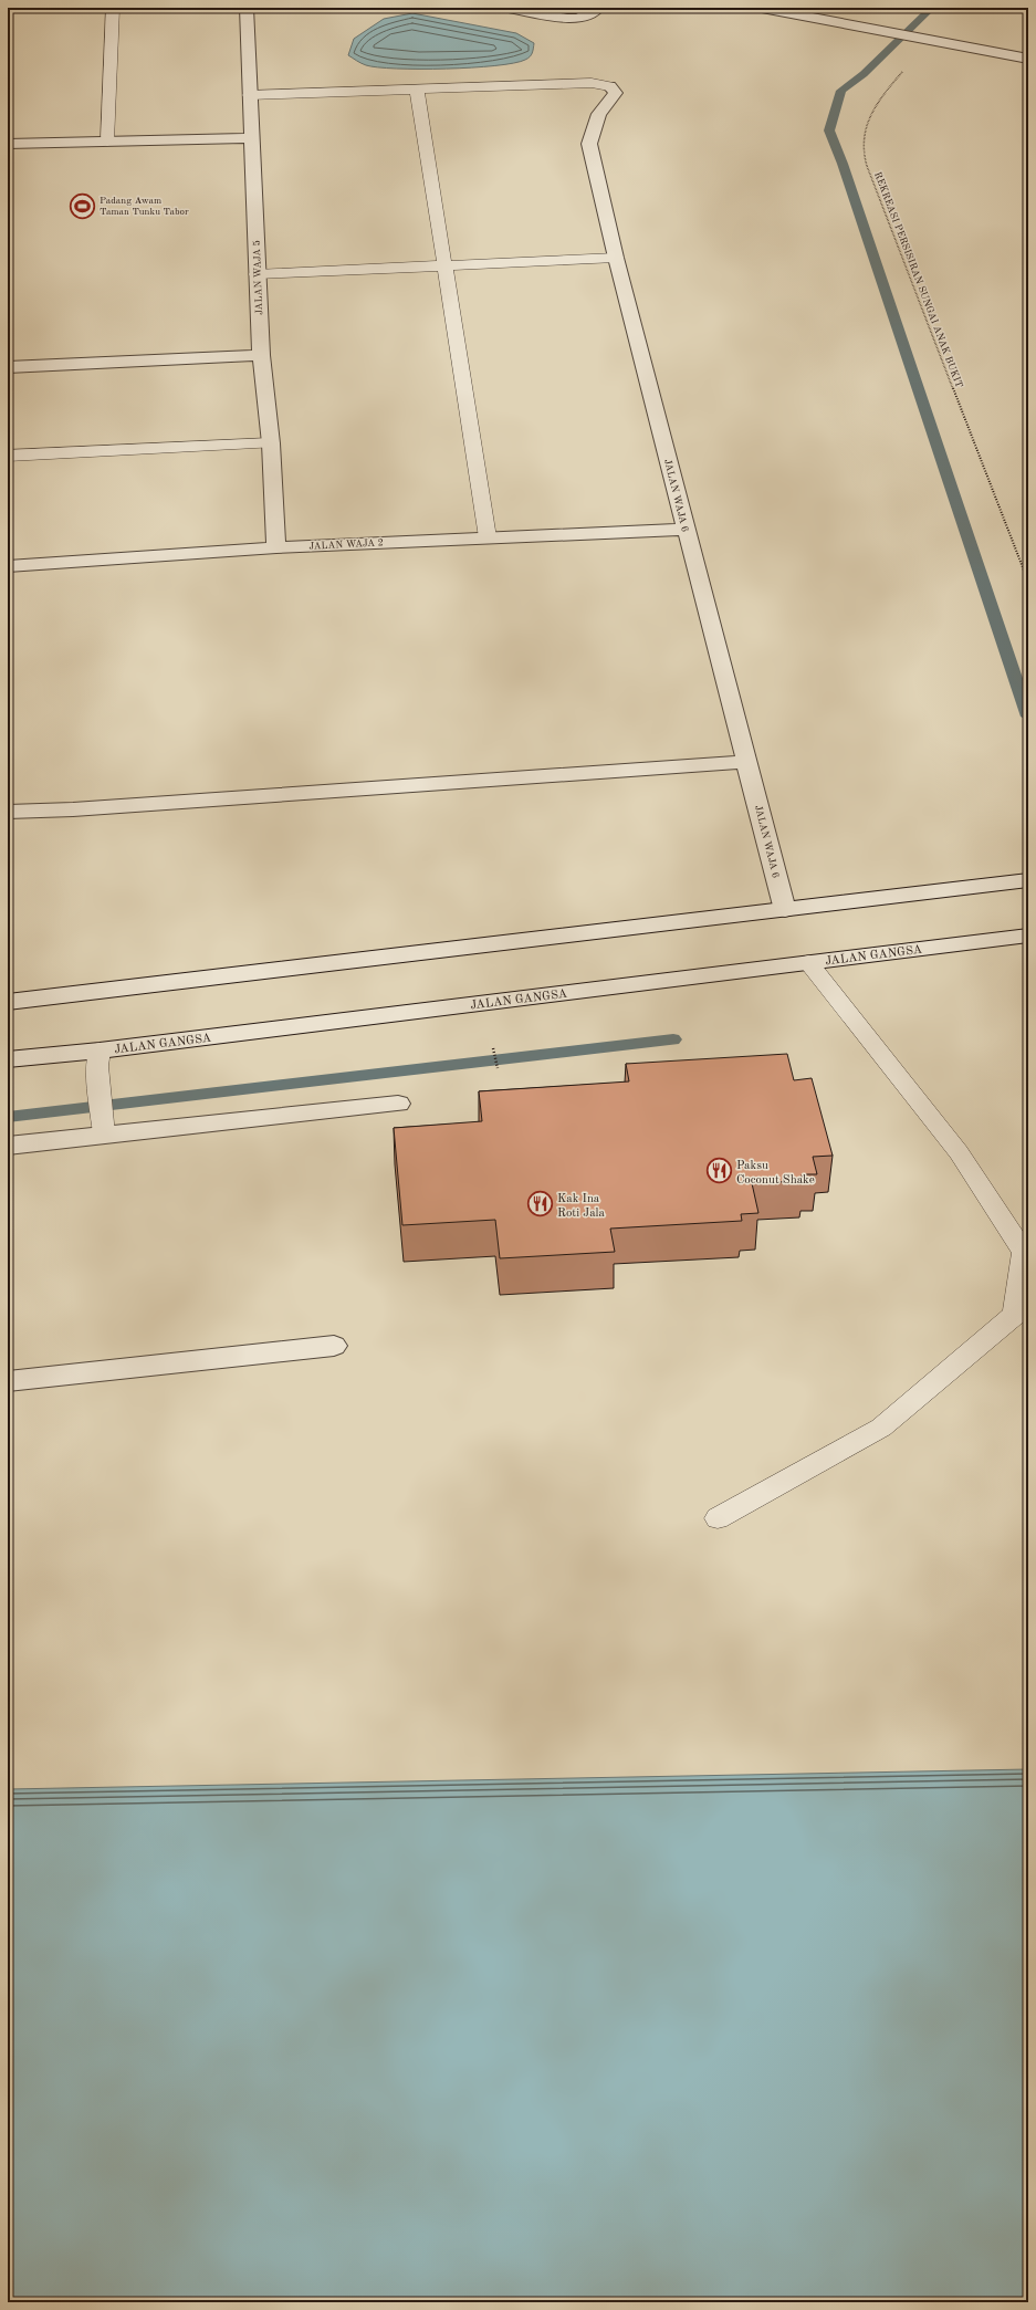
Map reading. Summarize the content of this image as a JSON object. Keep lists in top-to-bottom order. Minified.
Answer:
{"streets":{"street":["JALAN WAJA 5","JALAN WAJA 6","JALAN WAJA 2","JALAN GANGSA"],"path":["REKREASI PERSISIRAN SUNGAI ANAK BUKIT"]},"crossings":[["JALAN WAJA 5","JALAN WAJA 2"],["JALAN WAJA 6","JALAN WAJA 2"]],"places":{"sports":["Padang Awam Taman Tunku Tabor"],"restaurant":["Paksu Coconut Shake","Kak Ina Roti Jala"]}}
